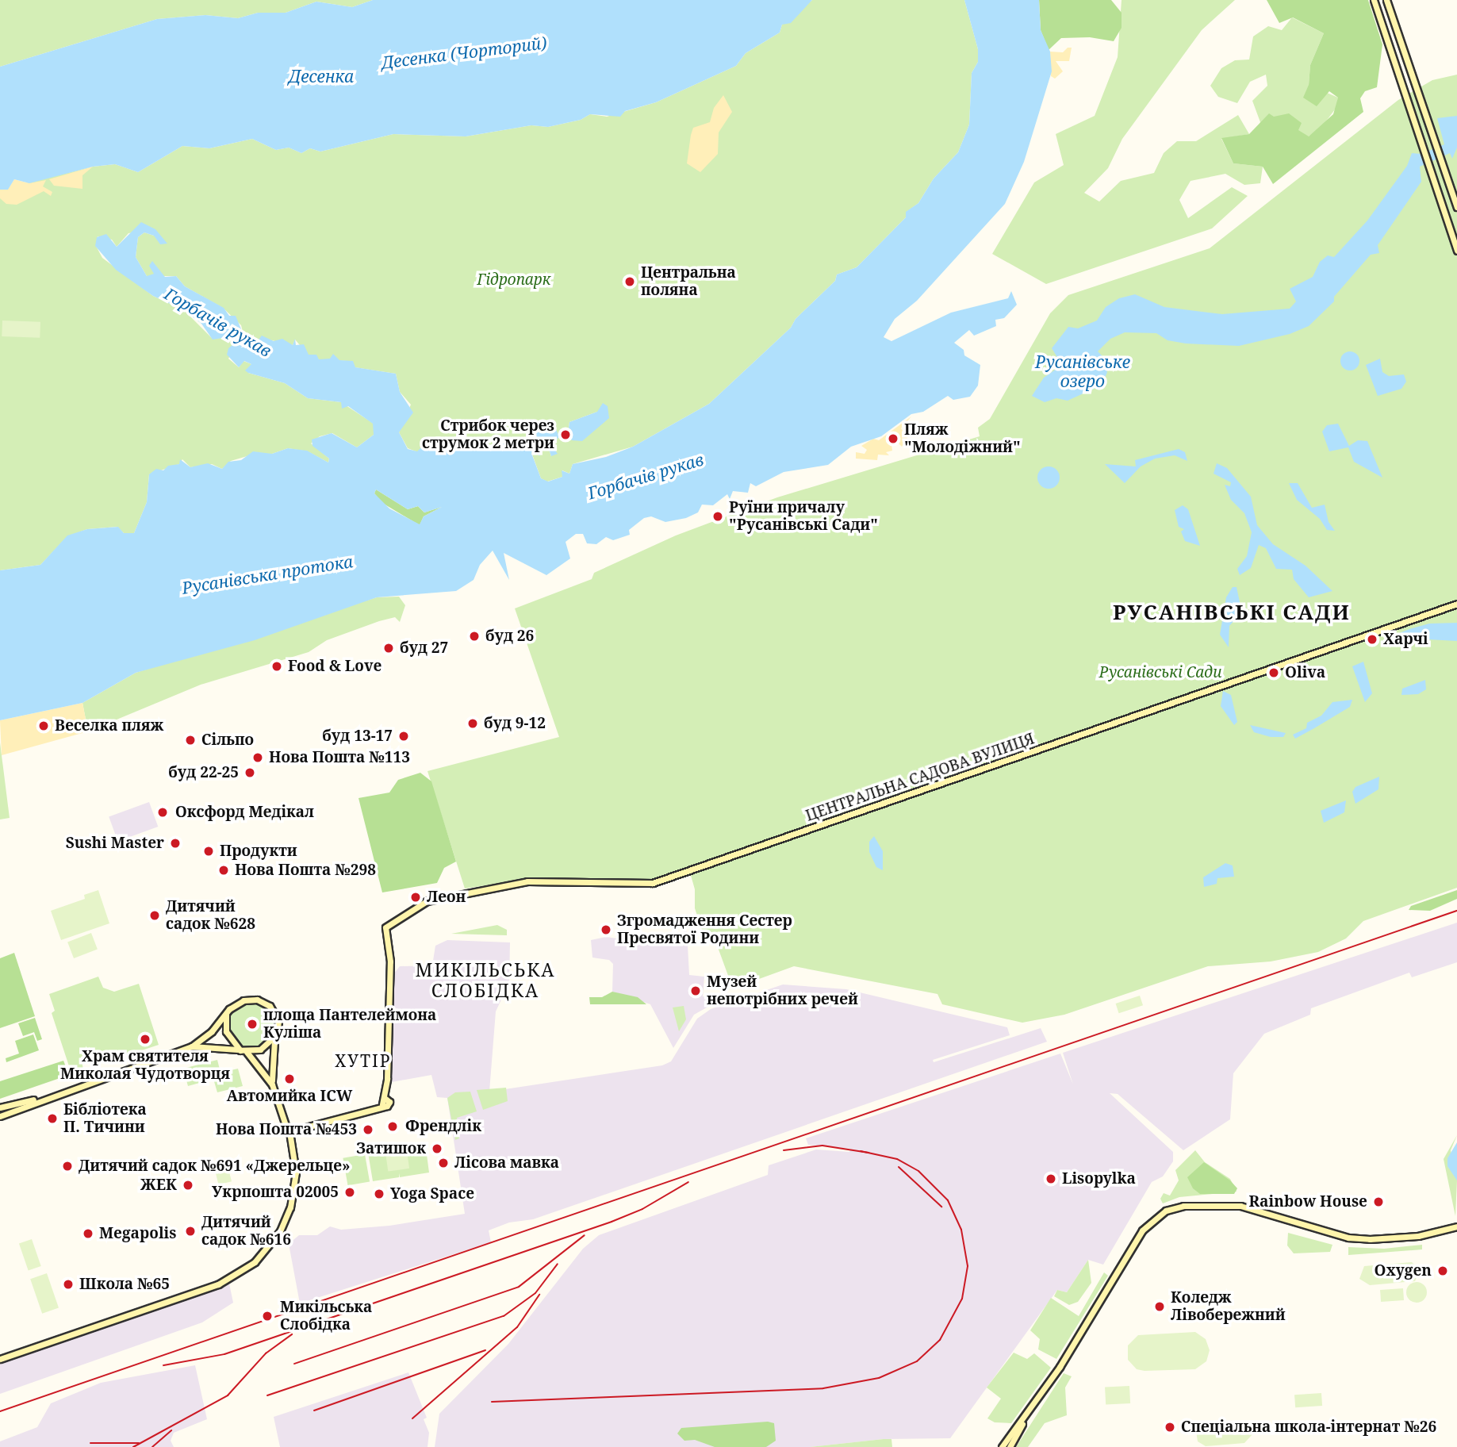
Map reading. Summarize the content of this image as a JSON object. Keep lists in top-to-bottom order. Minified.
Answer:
{"streets":{"main road":["ЦЕНТРАЛЬНА САДОВА ВУЛИЦЯ"]},"districts":["РУСАНІВСЬКІ САДИ","МИКІЛЬСЬКА СЛОБІДКА","ХУТІР"],"water":["Десенка (Чорторий)","Десенка","Горбачів рукав","Русанівське озеро","Русанівська протока"],"parks":["Гідропарк","Русанівські Сади"],"places":["Центральна поляна","Стрибок через струмок 2 метри","Пляж \"Молодіжний\"","Руїни причалу \"Русанівські Сади\"","буд 26","Харчі","буд 27","Food & Love","Oliva","буд 9-12","Веселка пляж","буд 13-17","Сільпо","Нова Пошта №113","буд 22-25","Оксфорд Медікал","Sushi Master","Продукти","Нова Пошта №298","Леон","Дитячий садок №628","Згромадження Сестер Пресвятої Родини","Музей непотрібних речей","площа Пантелеймона Куліша","Храм святителя Миколая Чудотворця","Автомийка ICW","Бібліотека П. Тичини","Френдлік","Нова Пошта №453","Затишок","Лісова мавка","Дитячий садок №691 «Джерельце»","Lisopylka","ЖЕК","Укрпошта 02005","Yoga Space","Rainbow House","Дитячий садок №616","Megapolis","Oxygen","Школа №65","Коледж Лівобережний","Микільська Слобідка","Спеціальна школа-інтернат №26"]}
